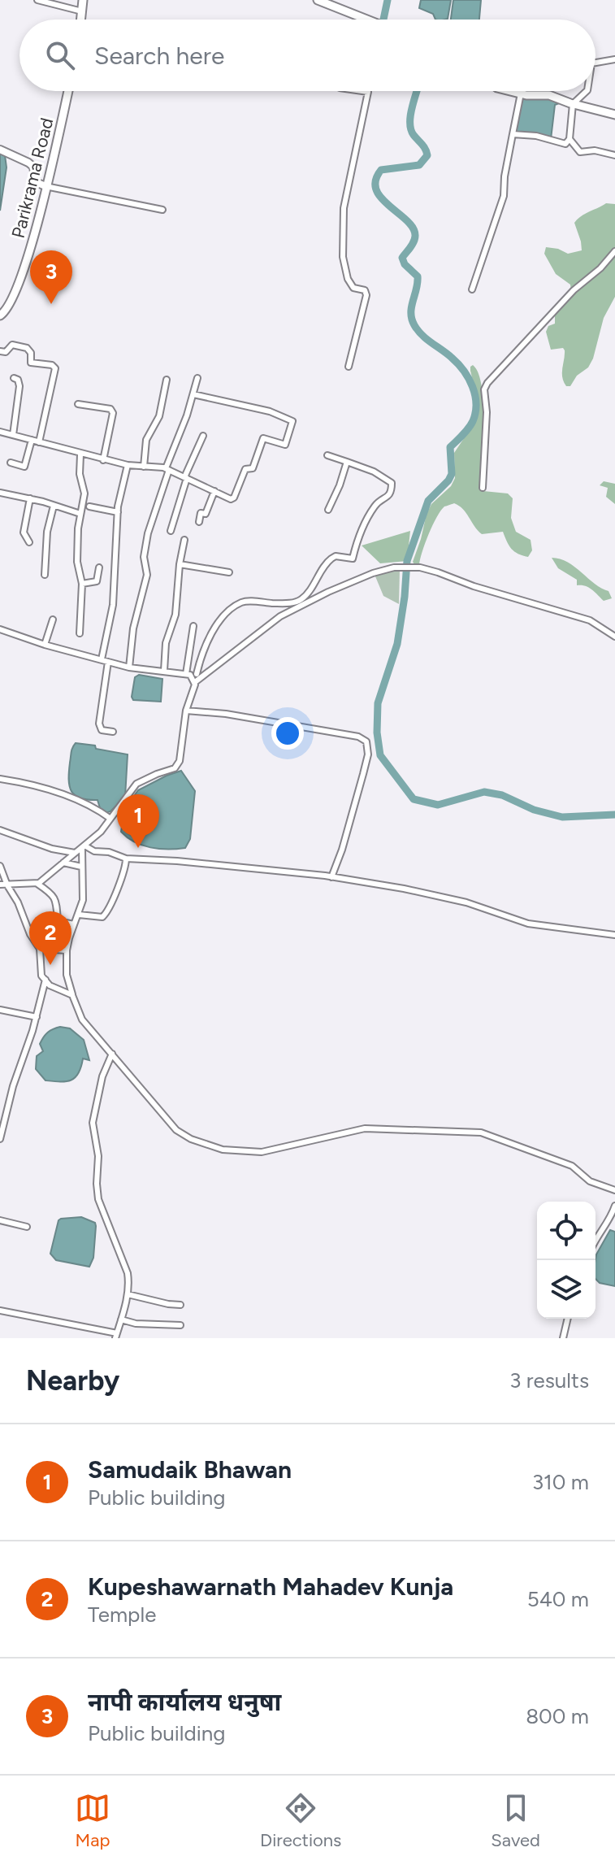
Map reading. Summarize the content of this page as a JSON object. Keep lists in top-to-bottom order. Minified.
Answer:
{"streets":{"main road":["Parikrama Road"]},"page":{"search":"Search here","pins":["3","1","2"],"heading":["Nearby","3 results"],"list":[{"mark":"1","name":"Samudaik Bhawan","note":"Public building","value":"310 m"},{"mark":"2","name":"Kupeshawarnath Mahadev Kunja","note":"Temple","value":"540 m"},{"mark":"3","name":"नापी कार्यालय धनुषा","note":"Public building","value":"800 m"}],"nav":["Map","Directions","Saved"]}}
